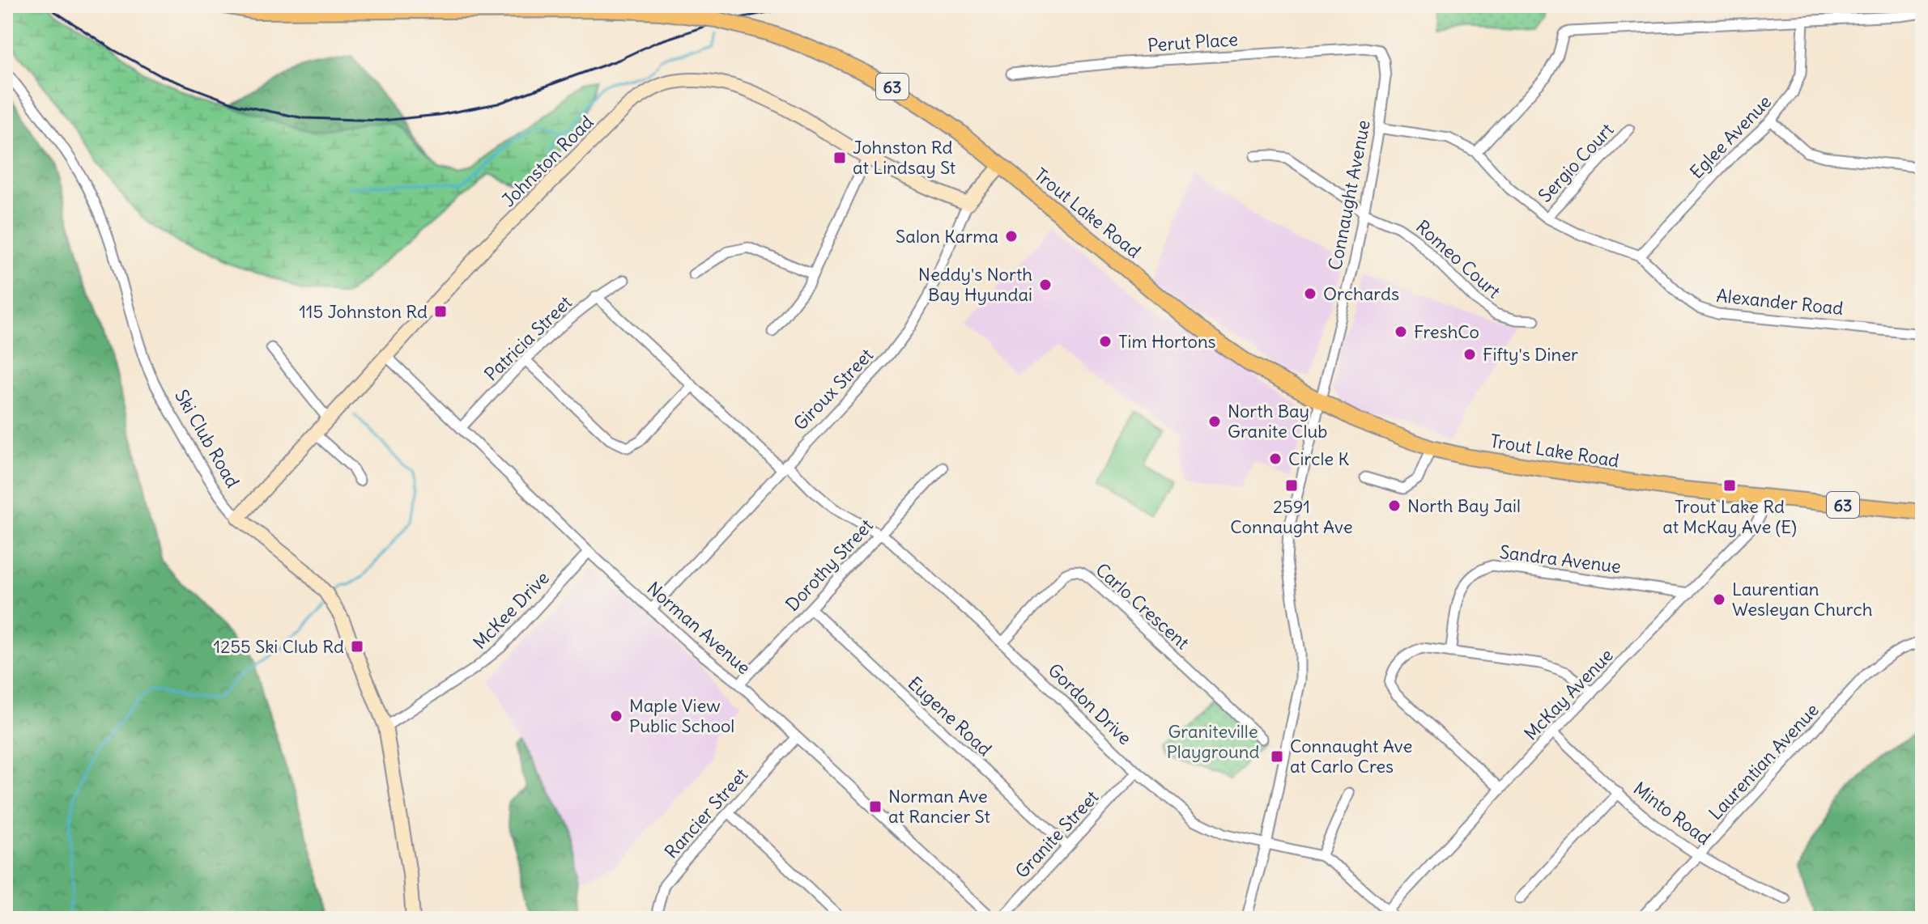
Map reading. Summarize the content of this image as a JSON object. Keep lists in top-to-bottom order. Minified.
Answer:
{"streets":{"main road":["63","Trout Lake Road"],"street":["Perut Place","Eglee Avenue","Johnston Road","Sergio Court","Connaught Avenue","Romeo Court","Alexander Road","Patricia Street","Giroux Street","Ski Club Road","Sandra Avenue","Dorothy Street","Carlo Crescent","McKee Drive","Norman Avenue","McKay Avenue","Gordon Drive","Eugene Road","Laurentian Avenue","Rancier Street","Minto Road","Granite Street"]},"crossings":[["Perut Place","Connaught Avenue"],["Eglee Avenue","Alexander Road"],["Johnston Road","Giroux Street"],["Johnston Road","Ski Club Road"],["Johnston Road","Norman Avenue"],["Sergio Court","Alexander Road"],["Connaught Avenue","Trout Lake Road"],["Connaught Avenue","Romeo Court"],["Connaught Avenue","Alexander Road"],["Connaught Avenue","Gordon Drive"],["Trout Lake Road","Giroux Street"],["Trout Lake Road","McKay Avenue"],["Patricia Street","Norman Avenue"],["Patricia Street","Gordon Drive"],["Giroux Street","Norman Avenue"],["Giroux Street","Gordon Drive"],["Ski Club Road","McKee Drive"],["Sandra Avenue","McKay Avenue"],["Dorothy Street","Norman Avenue"],["Dorothy Street","Gordon Drive"],["Dorothy Street","Eugene Road"],["Carlo Crescent","Gordon Drive"],["McKee Drive","Norman Avenue"],["Norman Avenue","Rancier Street"],["McKay Avenue","Gordon Drive"],["McKay Avenue","Minto Road"],["Gordon Drive","Granite Street"],["Eugene Road","Granite Street"],["Laurentian Avenue","Minto Road"]],"parks":["Graniteville Playground"],"places":{"transit":["Johnston Rd at Lindsay St","115 Johnston Rd","2591 Connaught Ave","Trout Lake Rd at McKay Ave (E)","1255 Ski Club Rd","Connaught Ave at Carlo Cres","Norman Ave at Rancier St"],"other":["Salon Karma","Neddy's North Bay Hyundai","Orchards","FreshCo","Tim Hortons","Fifty's Diner","North Bay Granite Club","Circle K","North Bay Jail","Laurentian Wesleyan Church","Maple View Public School"]}}
